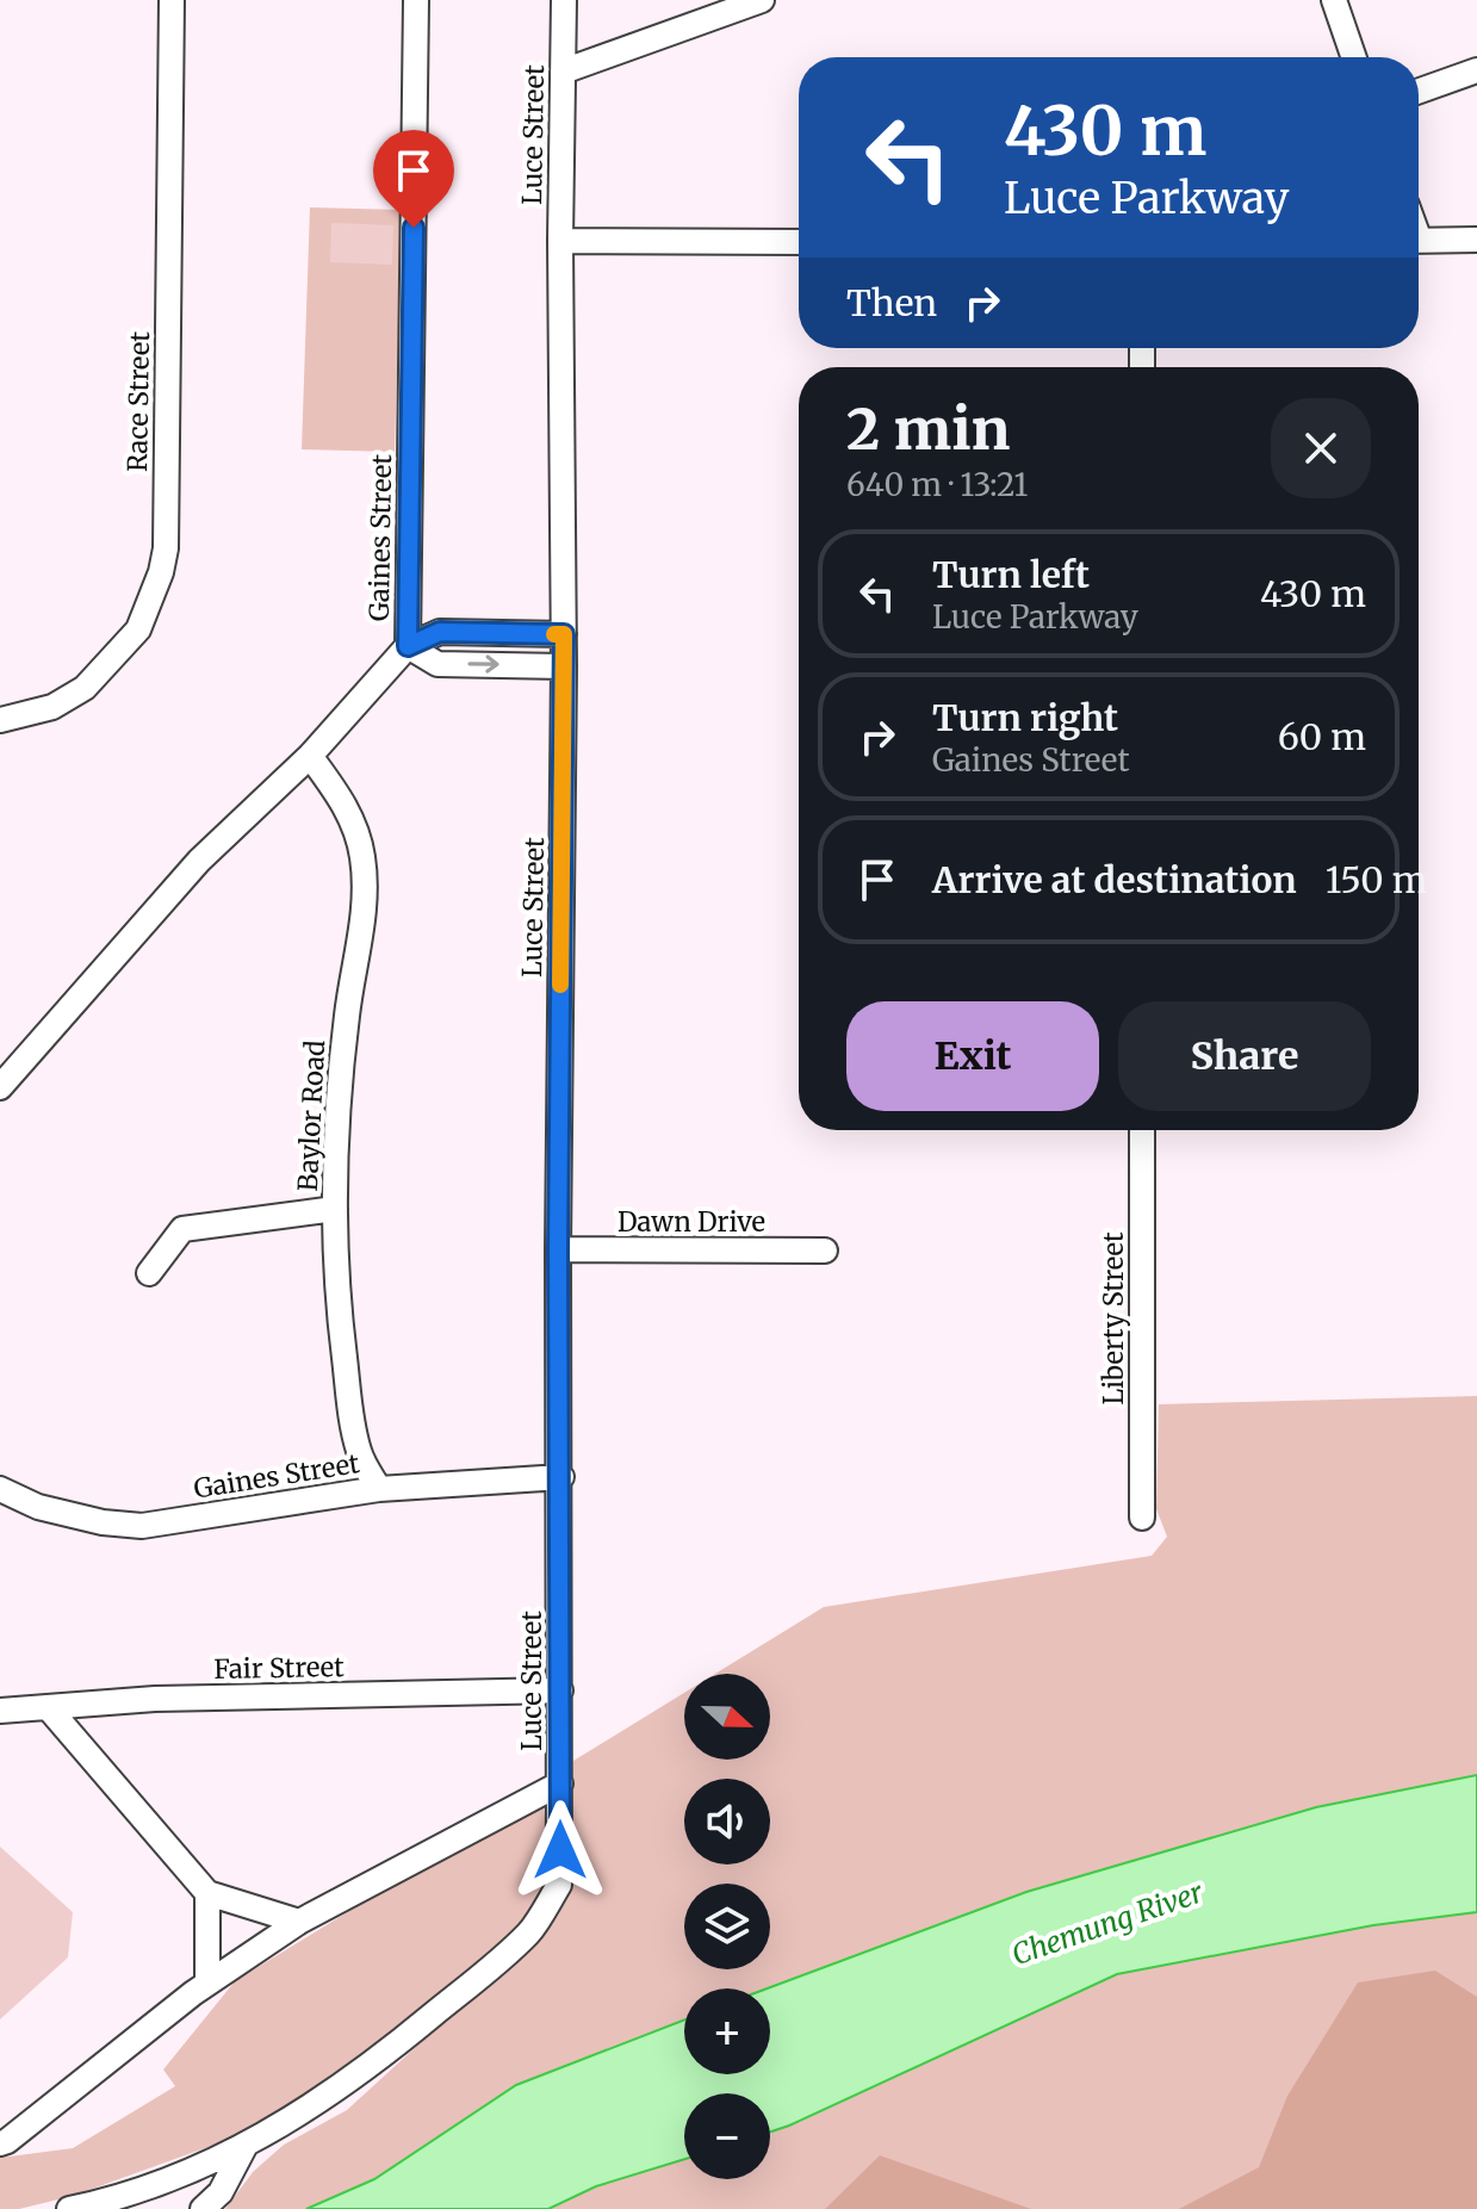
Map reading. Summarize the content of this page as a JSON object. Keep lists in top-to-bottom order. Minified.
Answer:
{"streets":{"street":["Luce Street","Race Street","Gaines Street","Baylor Road","Dawn Drive","Liberty Street","Fair Street"]},"crossings":[["Luce Street","Gaines Street"],["Luce Street","Dawn Drive"],["Luce Street","Fair Street"],["Gaines Street","Baylor Road"]],"water":["Chemung River"],"north":"right","page":{"turn":["430 m","Luce Parkway"],"then":"Then","heading":["2 min","640 m · 13:21"],"list":[{"name":"Turn left","note":"Luce Parkway","value":"430 m"},{"name":"Turn right","note":"Gaines Street","value":"60 m"},{"name":"Arrive at destination","value":"150 m"}],"buttons":["Exit","Share"],"map_buttons":["+","−"]}}
